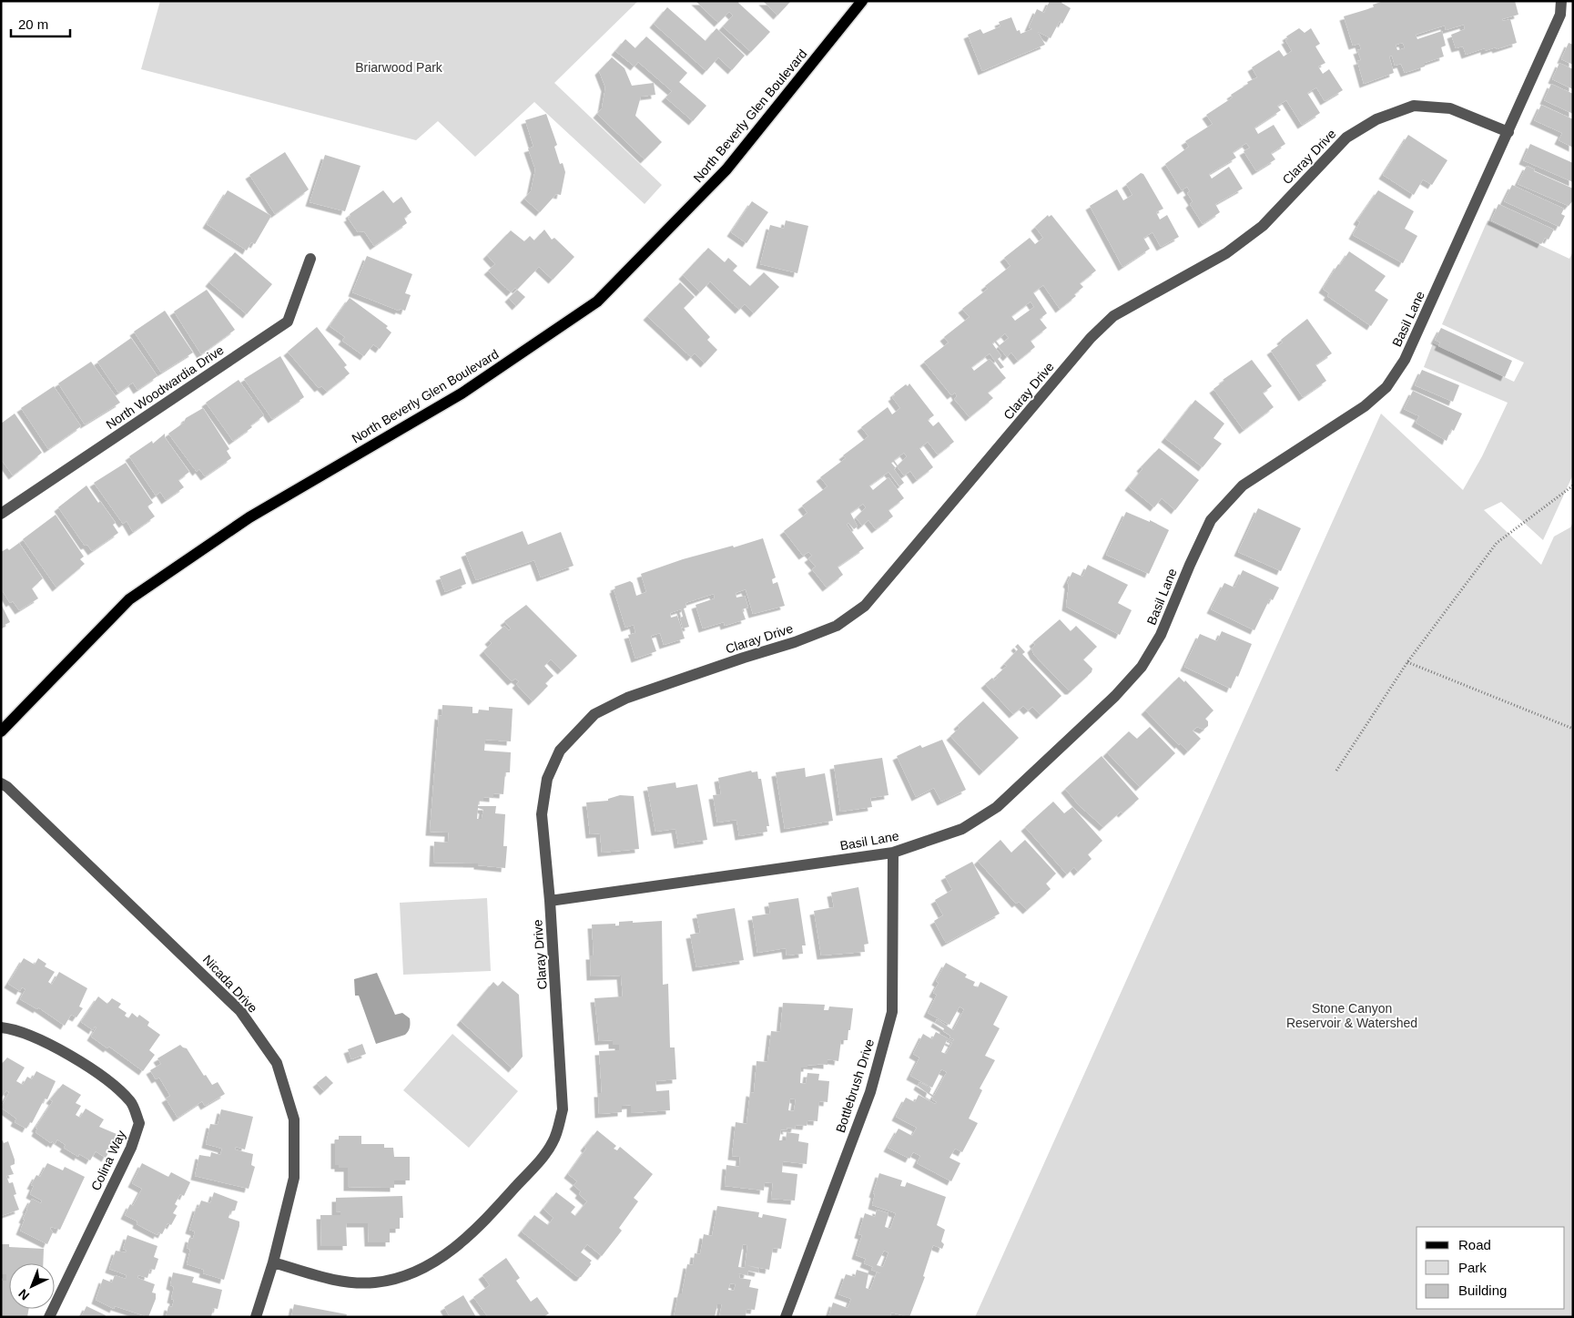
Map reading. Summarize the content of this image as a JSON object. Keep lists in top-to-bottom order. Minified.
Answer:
{"streets":{"main road":["North Beverly Glen Boulevard"],"street":["Claray Drive","Basil Lane","North Woodwardia Drive","Nicada Drive","Bottlebrush Drive","Colina Way"]},"crossings":[["Claray Drive","Basil Lane"],["Claray Drive","Nicada Drive"],["Basil Lane","Bottlebrush Drive"]],"parks":["Briarwood Park","Stone Canyon Reservoir & Watershed"],"legend":["Road","Park","Building"],"scale_bar":"20 m","north":"bottom left"}
